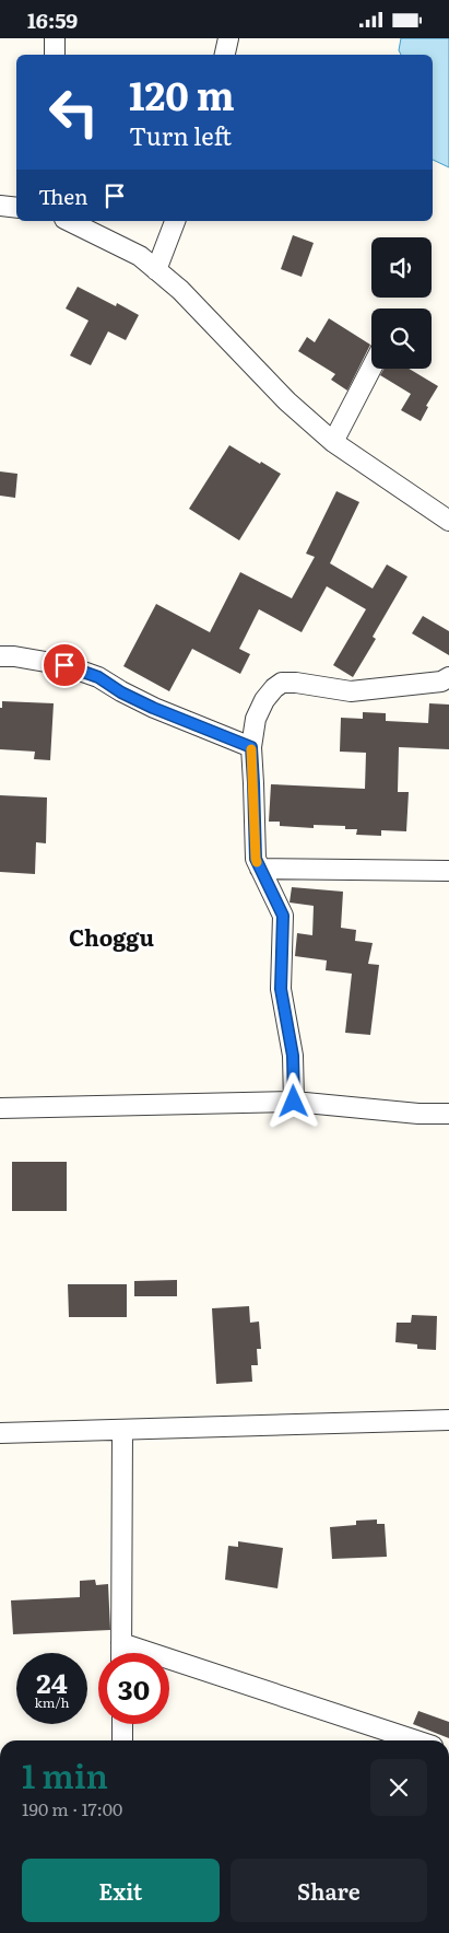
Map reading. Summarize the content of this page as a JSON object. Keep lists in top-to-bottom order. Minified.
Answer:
{"districts":["Choggu"],"page":{"status":"16:59","turn":["120 m","Turn left"],"then":"Then","speed":"24 km/h","limit":"30","heading":["1 min","190 m · 17:00"],"buttons":["Exit","Share"]}}
